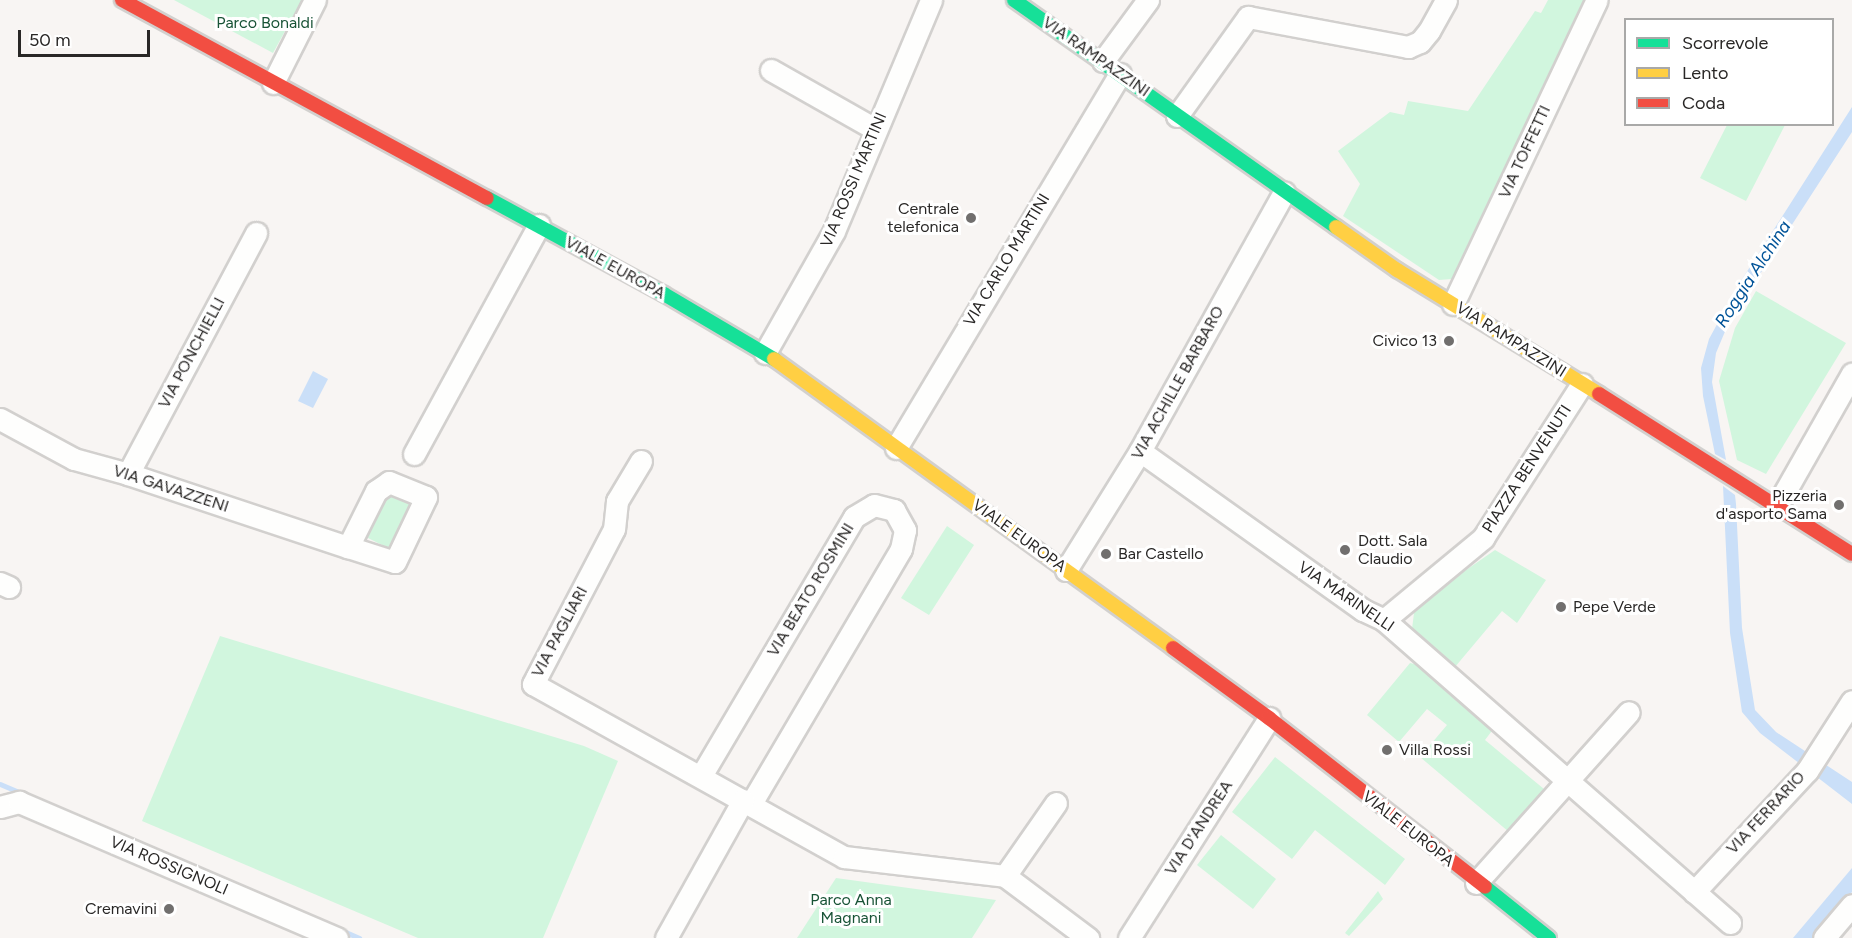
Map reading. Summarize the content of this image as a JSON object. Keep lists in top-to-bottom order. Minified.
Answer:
{"streets":{"street":["VIA RAMPAZZINI","VIA TOFFETTI","VIA ROSSI MARTINI","VIA CARLO MARTINI","VIALE EUROPA","VIA PONCHIELLI","VIA ACHILLE BARBARO","PIAZZA BENVENUTI","VIA GAVAZZENI","VIA BEATO ROSMINI","VIA MARINELLI","VIA PAGLIARI","VIA FERRARIO","VIA D'ANDREA","VIA ROSSIGNOLI"]},"crossings":[["VIA RAMPAZZINI","VIA TOFFETTI"],["VIA RAMPAZZINI","VIA CARLO MARTINI"],["VIA RAMPAZZINI","VIA ACHILLE BARBARO"],["VIA RAMPAZZINI","PIAZZA BENVENUTI"],["VIA ROSSI MARTINI","VIALE EUROPA"],["VIA CARLO MARTINI","VIALE EUROPA"],["VIALE EUROPA","VIA ACHILLE BARBARO"],["VIALE EUROPA","VIA D'ANDREA"],["VIA PONCHIELLI","VIA GAVAZZENI"],["VIA ACHILLE BARBARO","VIA MARINELLI"],["PIAZZA BENVENUTI","VIA MARINELLI"],["VIA BEATO ROSMINI","VIA PAGLIARI"],["VIA MARINELLI","VIA FERRARIO"]],"water":["Roggia Alchina"],"parks":["Parco Bonaldi","Parco Anna Magnani"],"places":["Centrale telefonica","Civico 13","Pizzeria d'asporto Sama","Dott. Sala Claudio","Bar Castello","Pepe Verde","Villa Rossi","Cremavini"],"legend":["Scorrevole","Lento","Coda"],"scale_bar":"50 m"}
